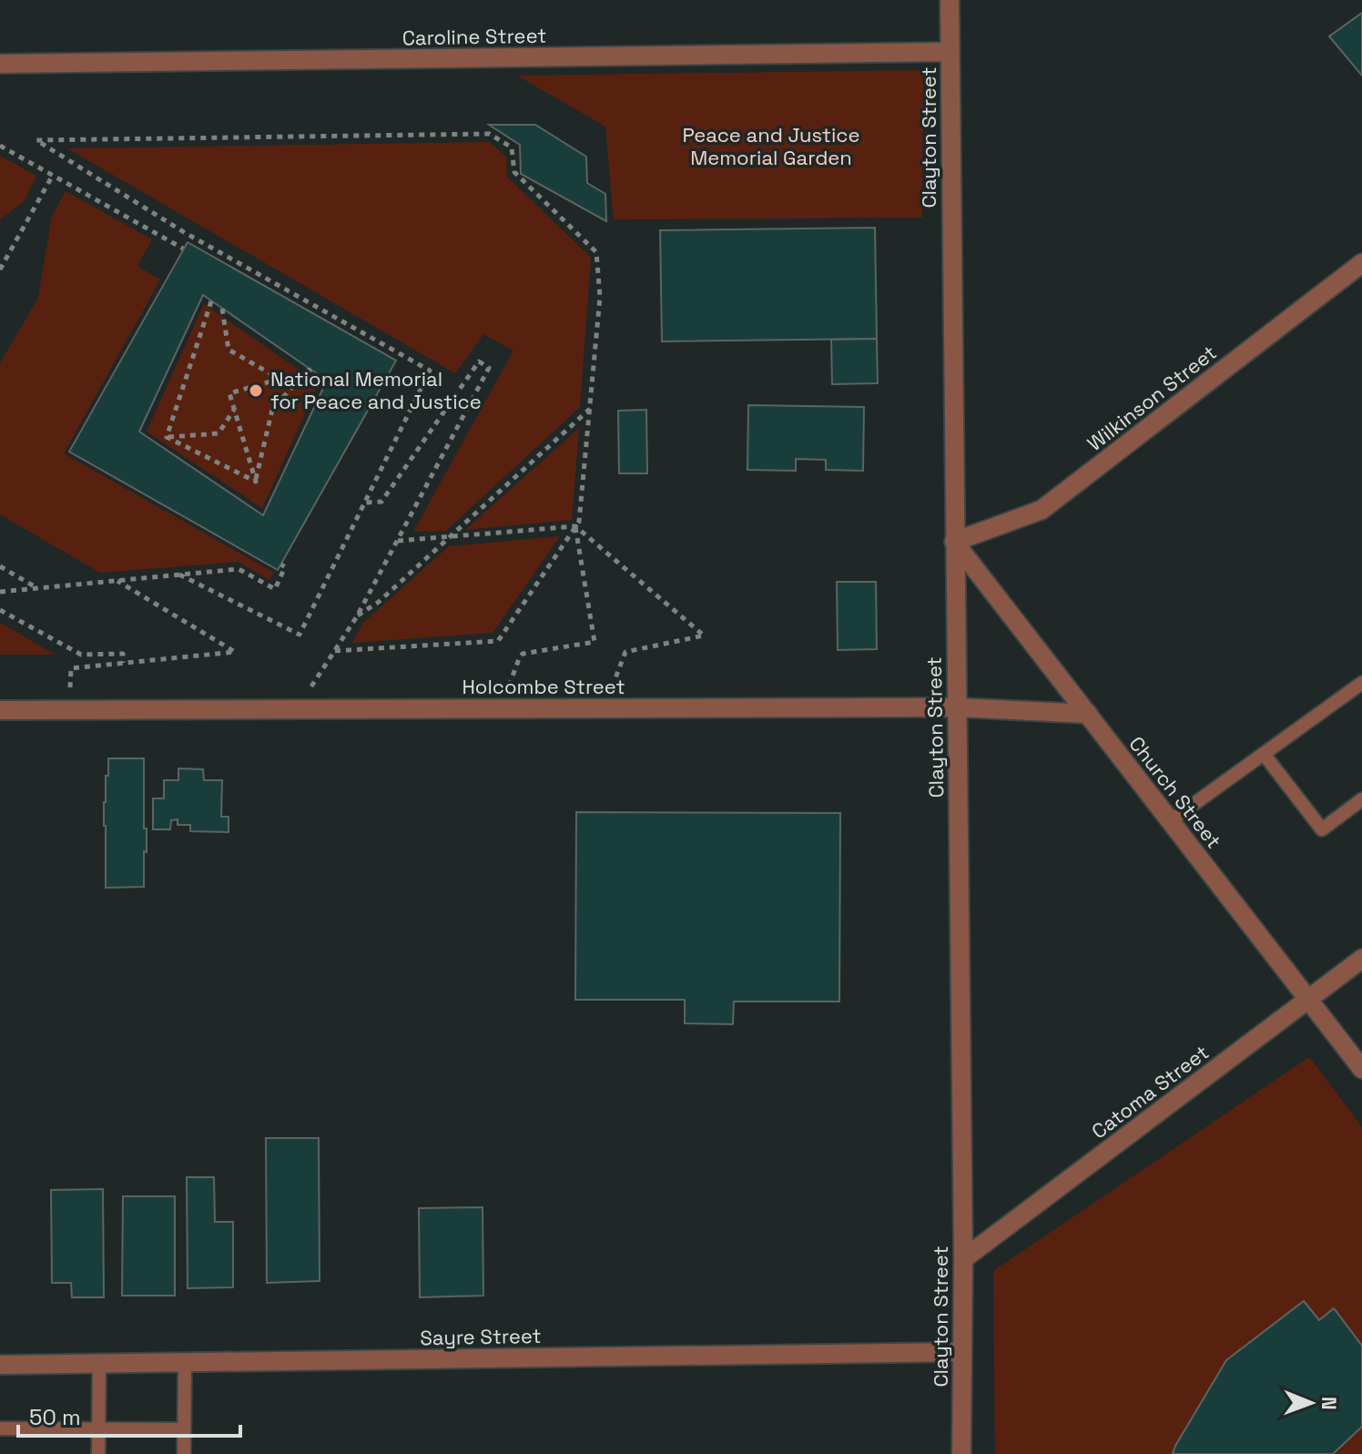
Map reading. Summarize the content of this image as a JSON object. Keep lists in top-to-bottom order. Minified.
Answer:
{"streets":{"street":["Caroline Street","Clayton Street","Wilkinson Street","Holcombe Street","Church Street","Catoma Street","Sayre Street"]},"crossings":[["Caroline Street","Clayton Street"],["Clayton Street","Wilkinson Street"],["Clayton Street","Holcombe Street"],["Clayton Street","Church Street"],["Clayton Street","Catoma Street"],["Clayton Street","Sayre Street"],["Wilkinson Street","Church Street"],["Holcombe Street","Church Street"],["Church Street","Catoma Street"]],"parks":["Peace and Justice Memorial Garden"],"places":["National Memorial for Peace and Justice"],"scale_bar":"50 m","north":"right"}
